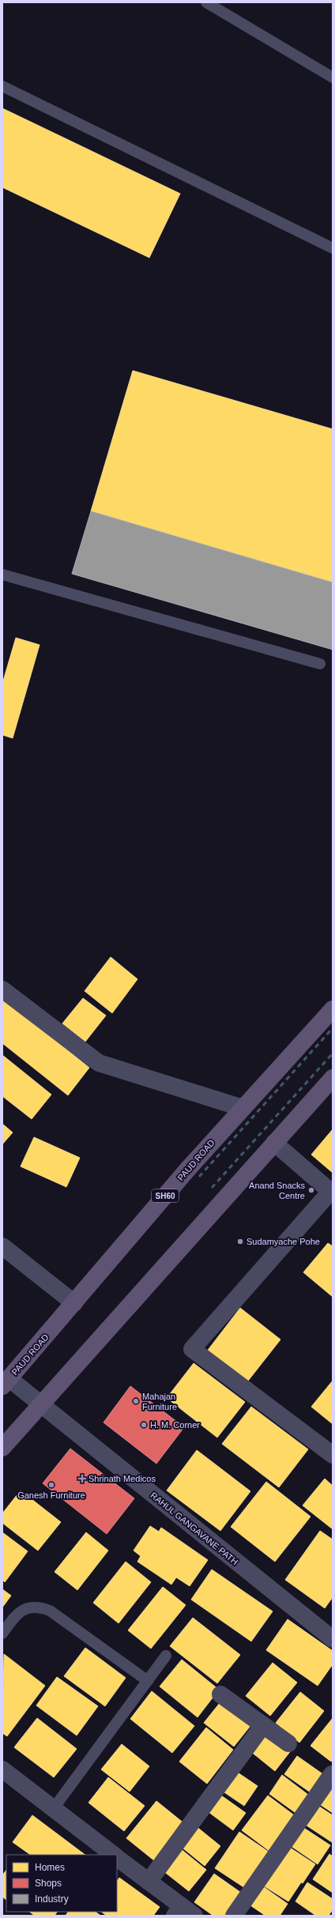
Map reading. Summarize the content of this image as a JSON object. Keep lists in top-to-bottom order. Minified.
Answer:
{"streets":{"main road":["PAUD ROAD","SH60"],"street":["RAHUL GANGAVANE PATH"]},"crossings":[["PAUD ROAD","RAHUL GANGAVANE PATH"]],"places":{"other":["Anand Snacks Centre","Sudamyache Pohe","Mahajan Furniture","H. M. Corner","Ganesh Furniture"],"health":["Shrinath Medicos"]},"legend":["Homes","Shops","Industry"]}
